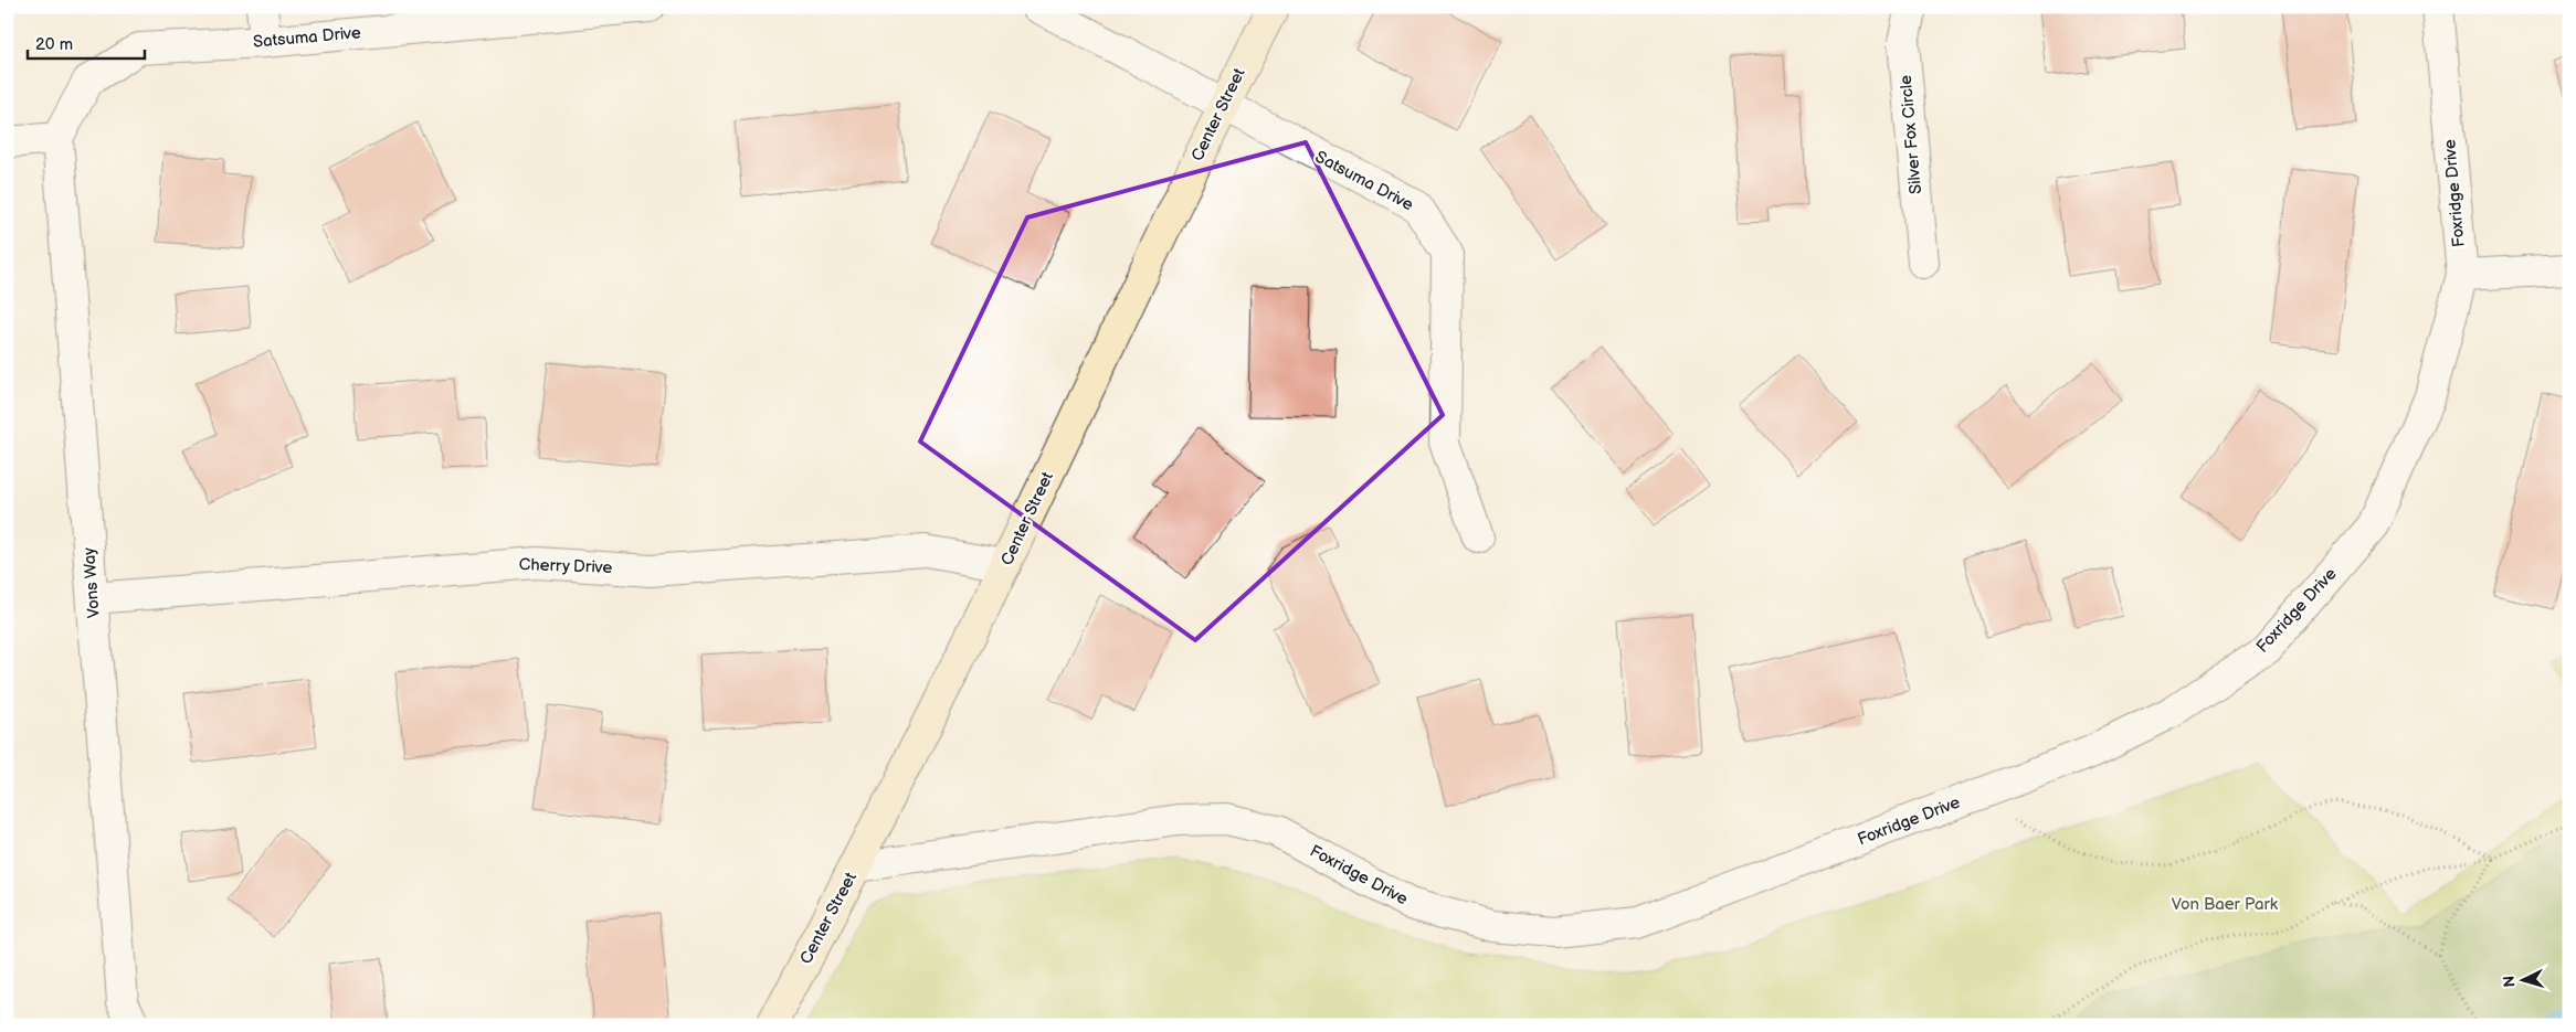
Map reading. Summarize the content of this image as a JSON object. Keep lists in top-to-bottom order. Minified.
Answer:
{"streets":{"street":["Satsuma Drive","Center Street","Silver Fox Circle","Foxridge Drive","Cherry Drive","Vons Way"]},"crossings":[["Satsuma Drive","Center Street"],["Satsuma Drive","Vons Way"],["Center Street","Foxridge Drive"],["Center Street","Cherry Drive"],["Cherry Drive","Vons Way"]],"parks":["Von Baer Park"],"scale_bar":"20 m","north":"left"}
